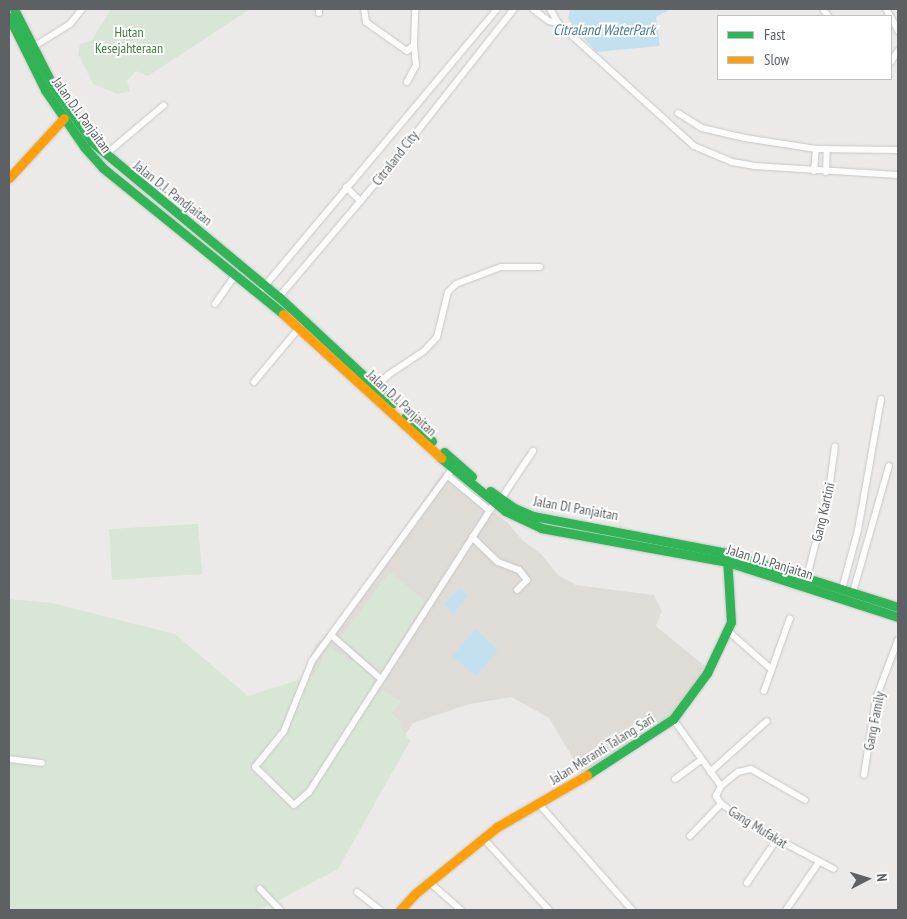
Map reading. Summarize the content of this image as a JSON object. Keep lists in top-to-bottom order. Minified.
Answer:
{"streets":{"main road":["Jalan D.I. Panjaitan","Jalan D.I. Pandjaitan","Jalan DI Panjaitan","Jalan Meranti Talang Sari"],"street":["Citraland City","Gang Kartini","Gang Family","Gang Mufakat"]},"crossings":[["Jalan D.I. Panjaitan","Citraland City"],["Jalan D.I. Panjaitan","Jalan D.I. Pandjaitan"],["Jalan D.I. Panjaitan","Jalan DI Panjaitan"],["Jalan D.I. Panjaitan","Jalan Meranti Talang Sari"],["Citraland City","Jalan D.I. Pandjaitan"],["Citraland City","Jalan DI Panjaitan"],["Jalan D.I. Pandjaitan","Jalan DI Panjaitan"],["Jalan DI Panjaitan","Gang Kartini"],["Jalan DI Panjaitan","Jalan Meranti Talang Sari"],["Jalan Meranti Talang Sari","Gang Mufakat"]],"water":["Citraland WaterPark"],"parks":["Hutan Kesejahteraan"],"legend":["Fast","Slow"],"north":"right"}
